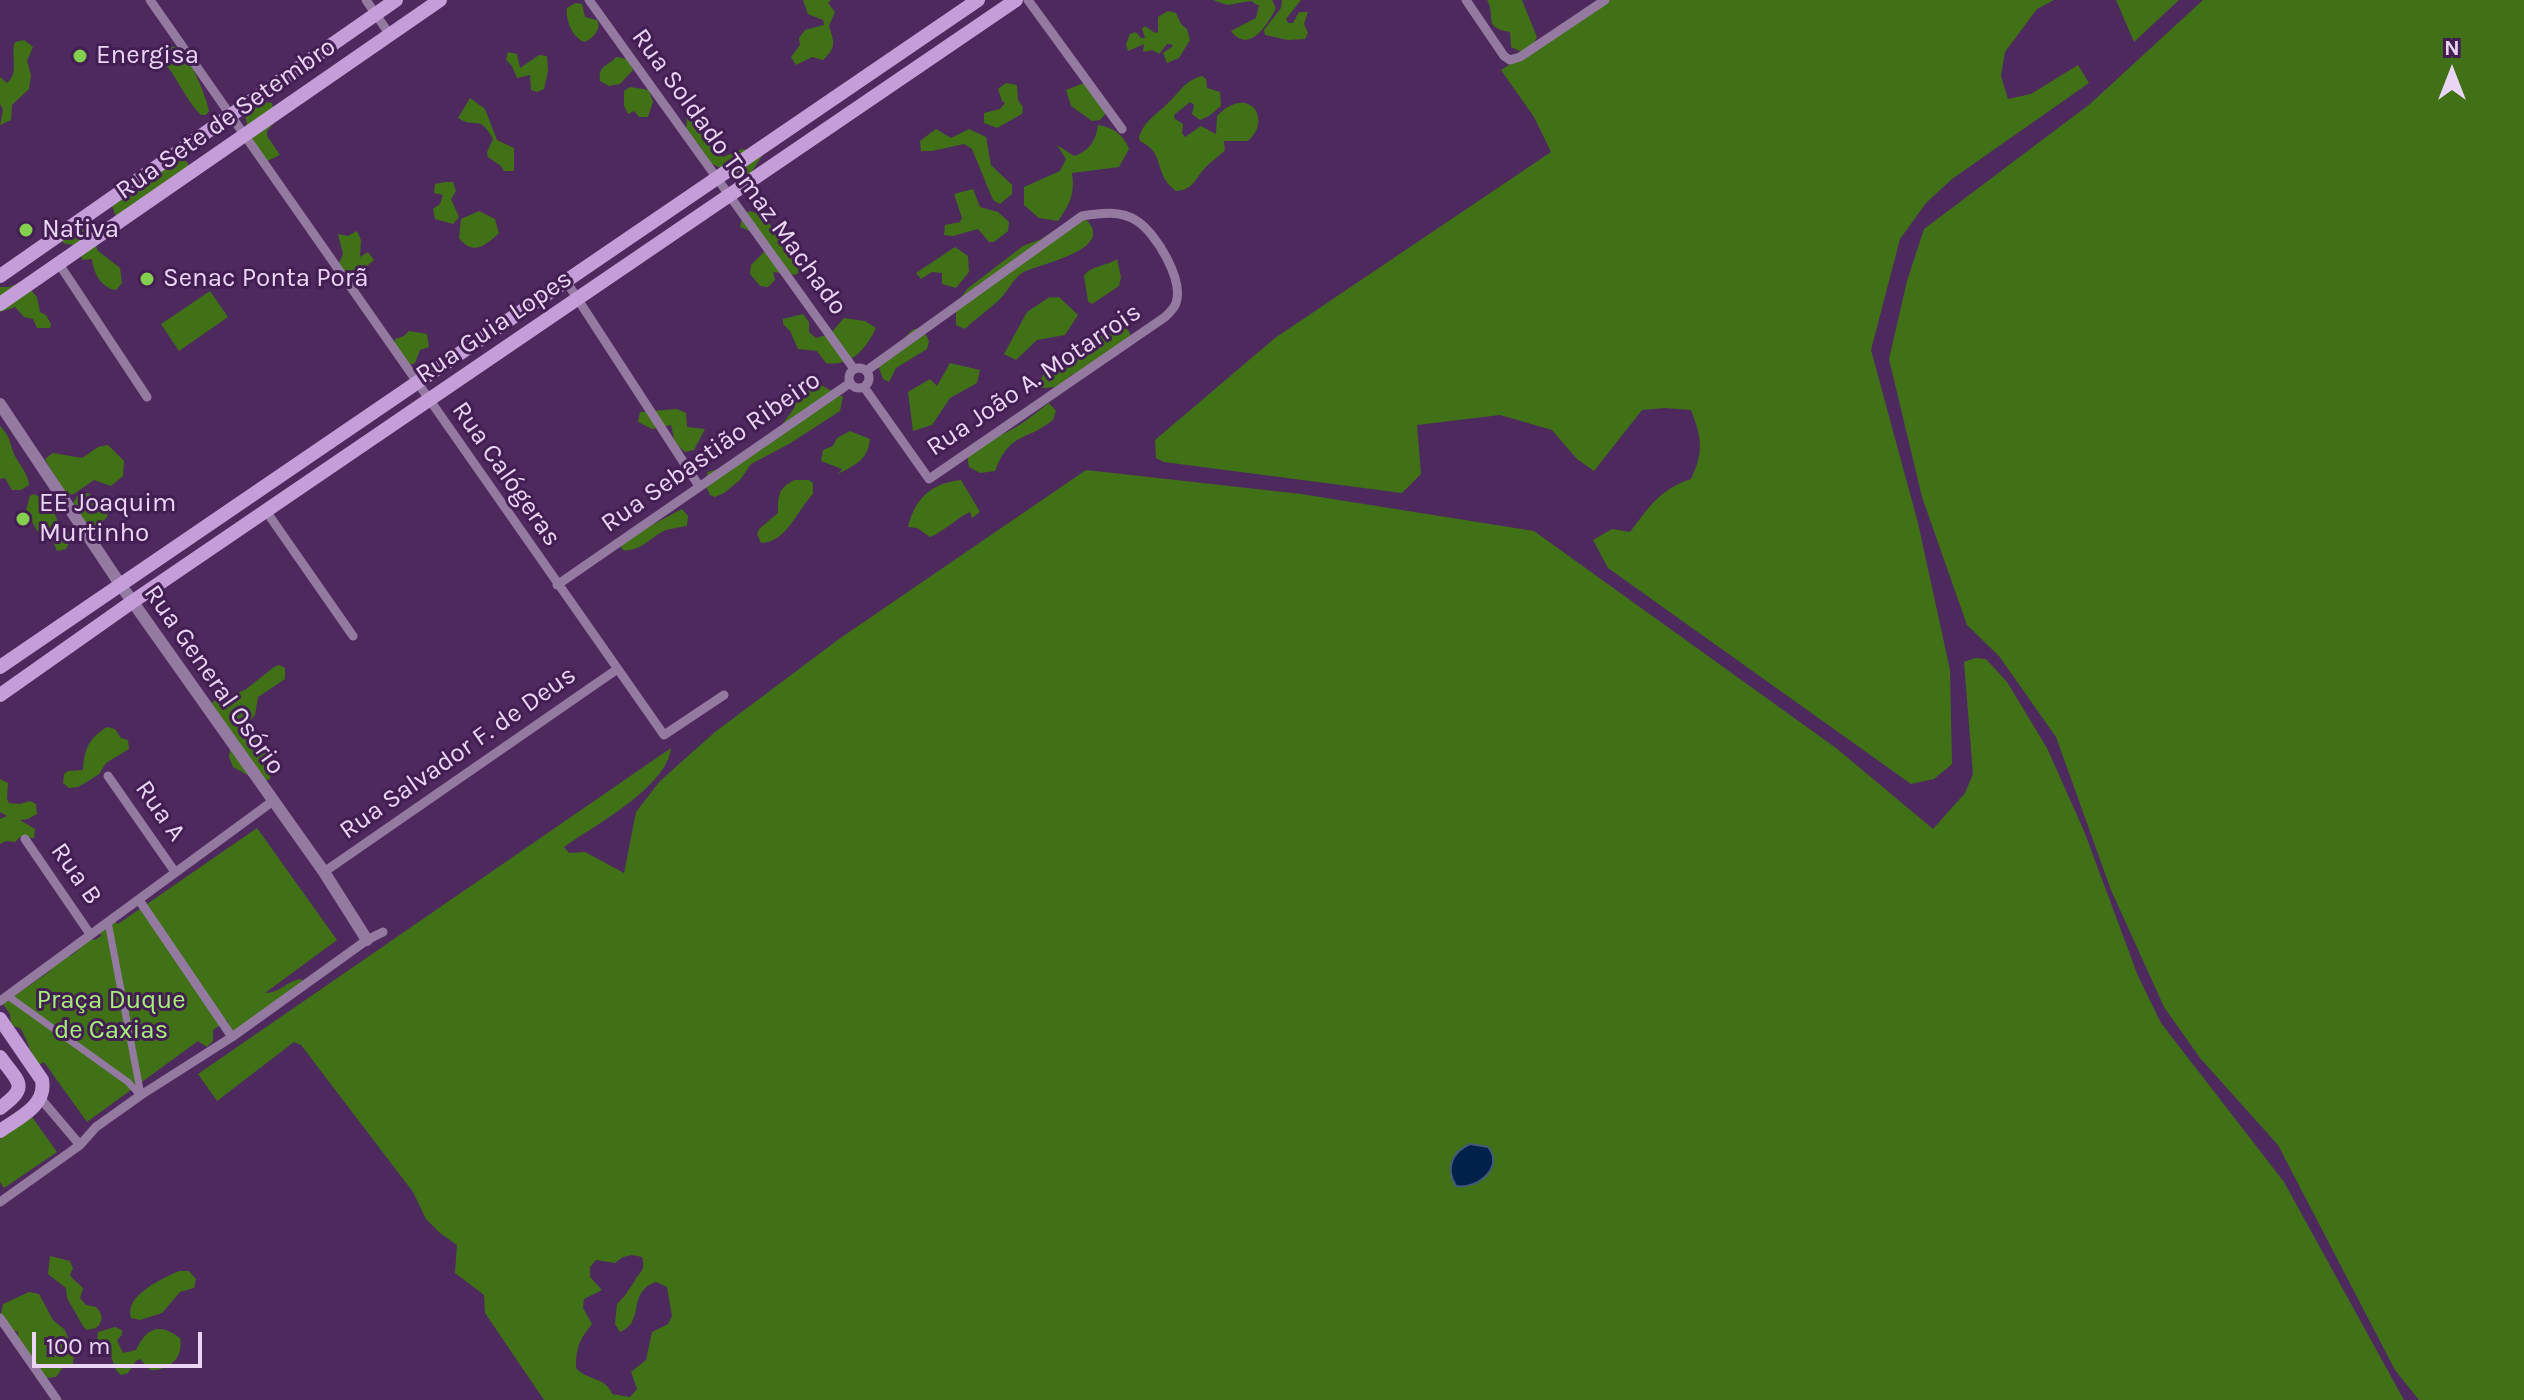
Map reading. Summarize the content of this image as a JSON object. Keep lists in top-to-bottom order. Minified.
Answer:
{"streets":{"main road":["Rua Sete de Setembro","Rua Guia Lopes"],"street":["Rua Soldado Tomaz Machado","Rua João A. Motarrois","Rua Sebastião Ribeiro","Rua Calógeras","Rua General Osório","Rua Salvador F. de Deus","Rua A","Rua B"]},"crossings":[["Rua Sete de Setembro","Rua Calógeras"],["Rua Soldado Tomaz Machado","Rua Guia Lopes"],["Rua Soldado Tomaz Machado","Rua João A. Motarrois"],["Rua Soldado Tomaz Machado","Rua Sebastião Ribeiro"],["Rua Guia Lopes","Rua Calógeras"],["Rua Guia Lopes","Rua General Osório"],["Rua João A. Motarrois","Rua Sebastião Ribeiro"],["Rua Sebastião Ribeiro","Rua Calógeras"],["Rua Calógeras","Rua Salvador F. de Deus"],["Rua General Osório","Rua Salvador F. de Deus"]],"parks":["Praça Duque de Caxias"],"places":["Energisa","Nativa","Senac Ponta Porã","EE Joaquim Murtinho"],"scale_bar":"100 m","north":"top"}
